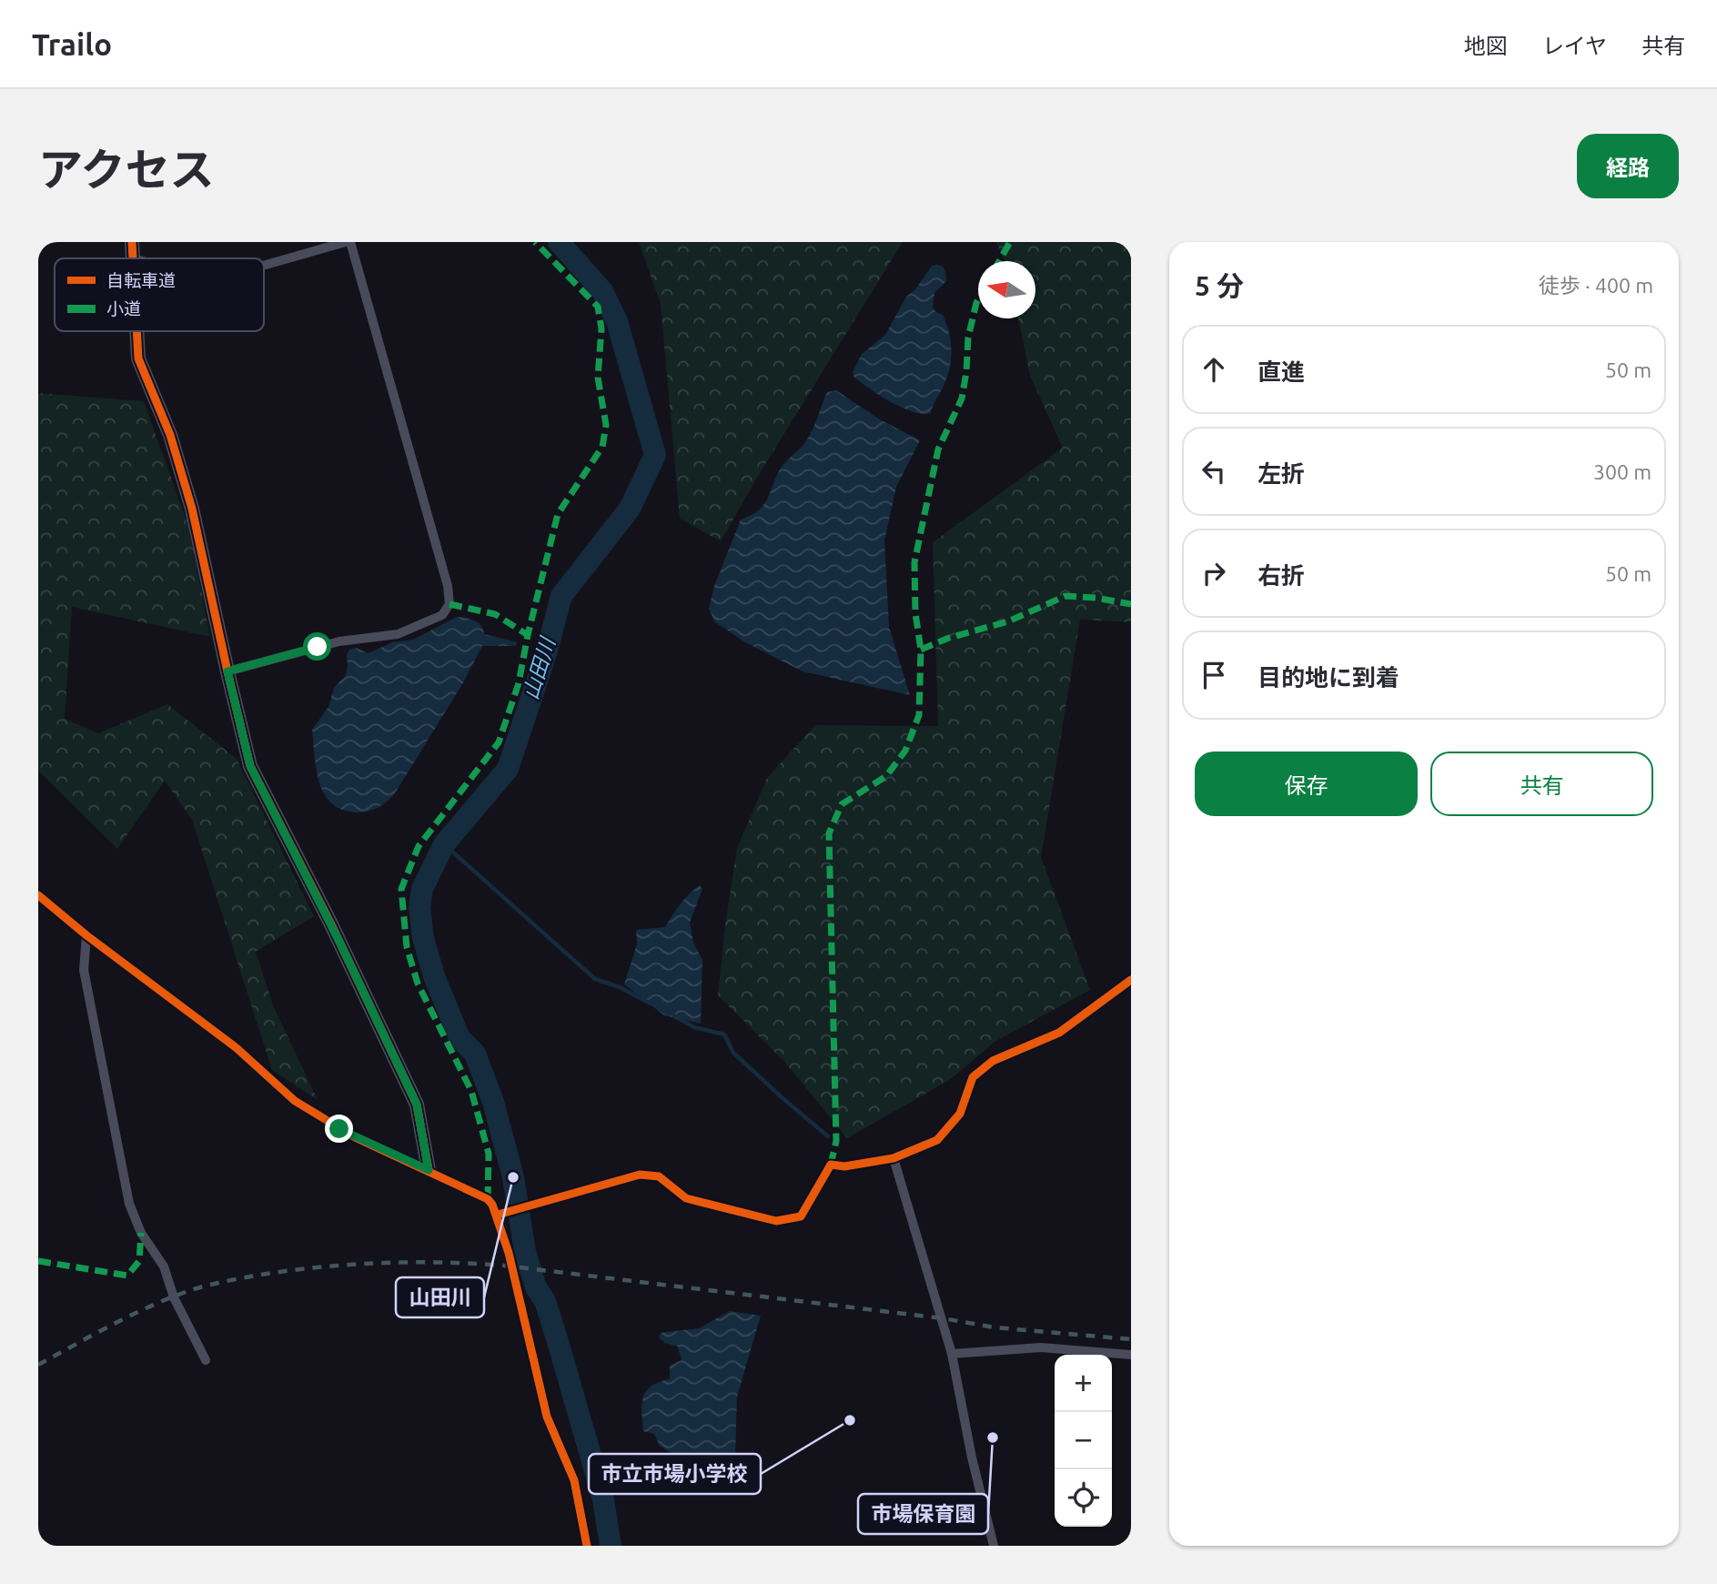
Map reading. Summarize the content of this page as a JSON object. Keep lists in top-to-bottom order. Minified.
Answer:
{"water":["山田川"],"places":["山田川","市立市場小学校","市場保育園"],"legend":["自転車道","小道"],"north":"left","page":{"header":"Trailo","nav":["地図","レイヤ","共有"],"title":"アクセス","buttons":["経路",["保存","共有"]],"heading":["5 分","徒歩 · 400 m"],"list":[["直進","50 m"],["左折","300 m"],["右折","50 m"],"目的地に到着"],"map_buttons":["+","−"]}}
